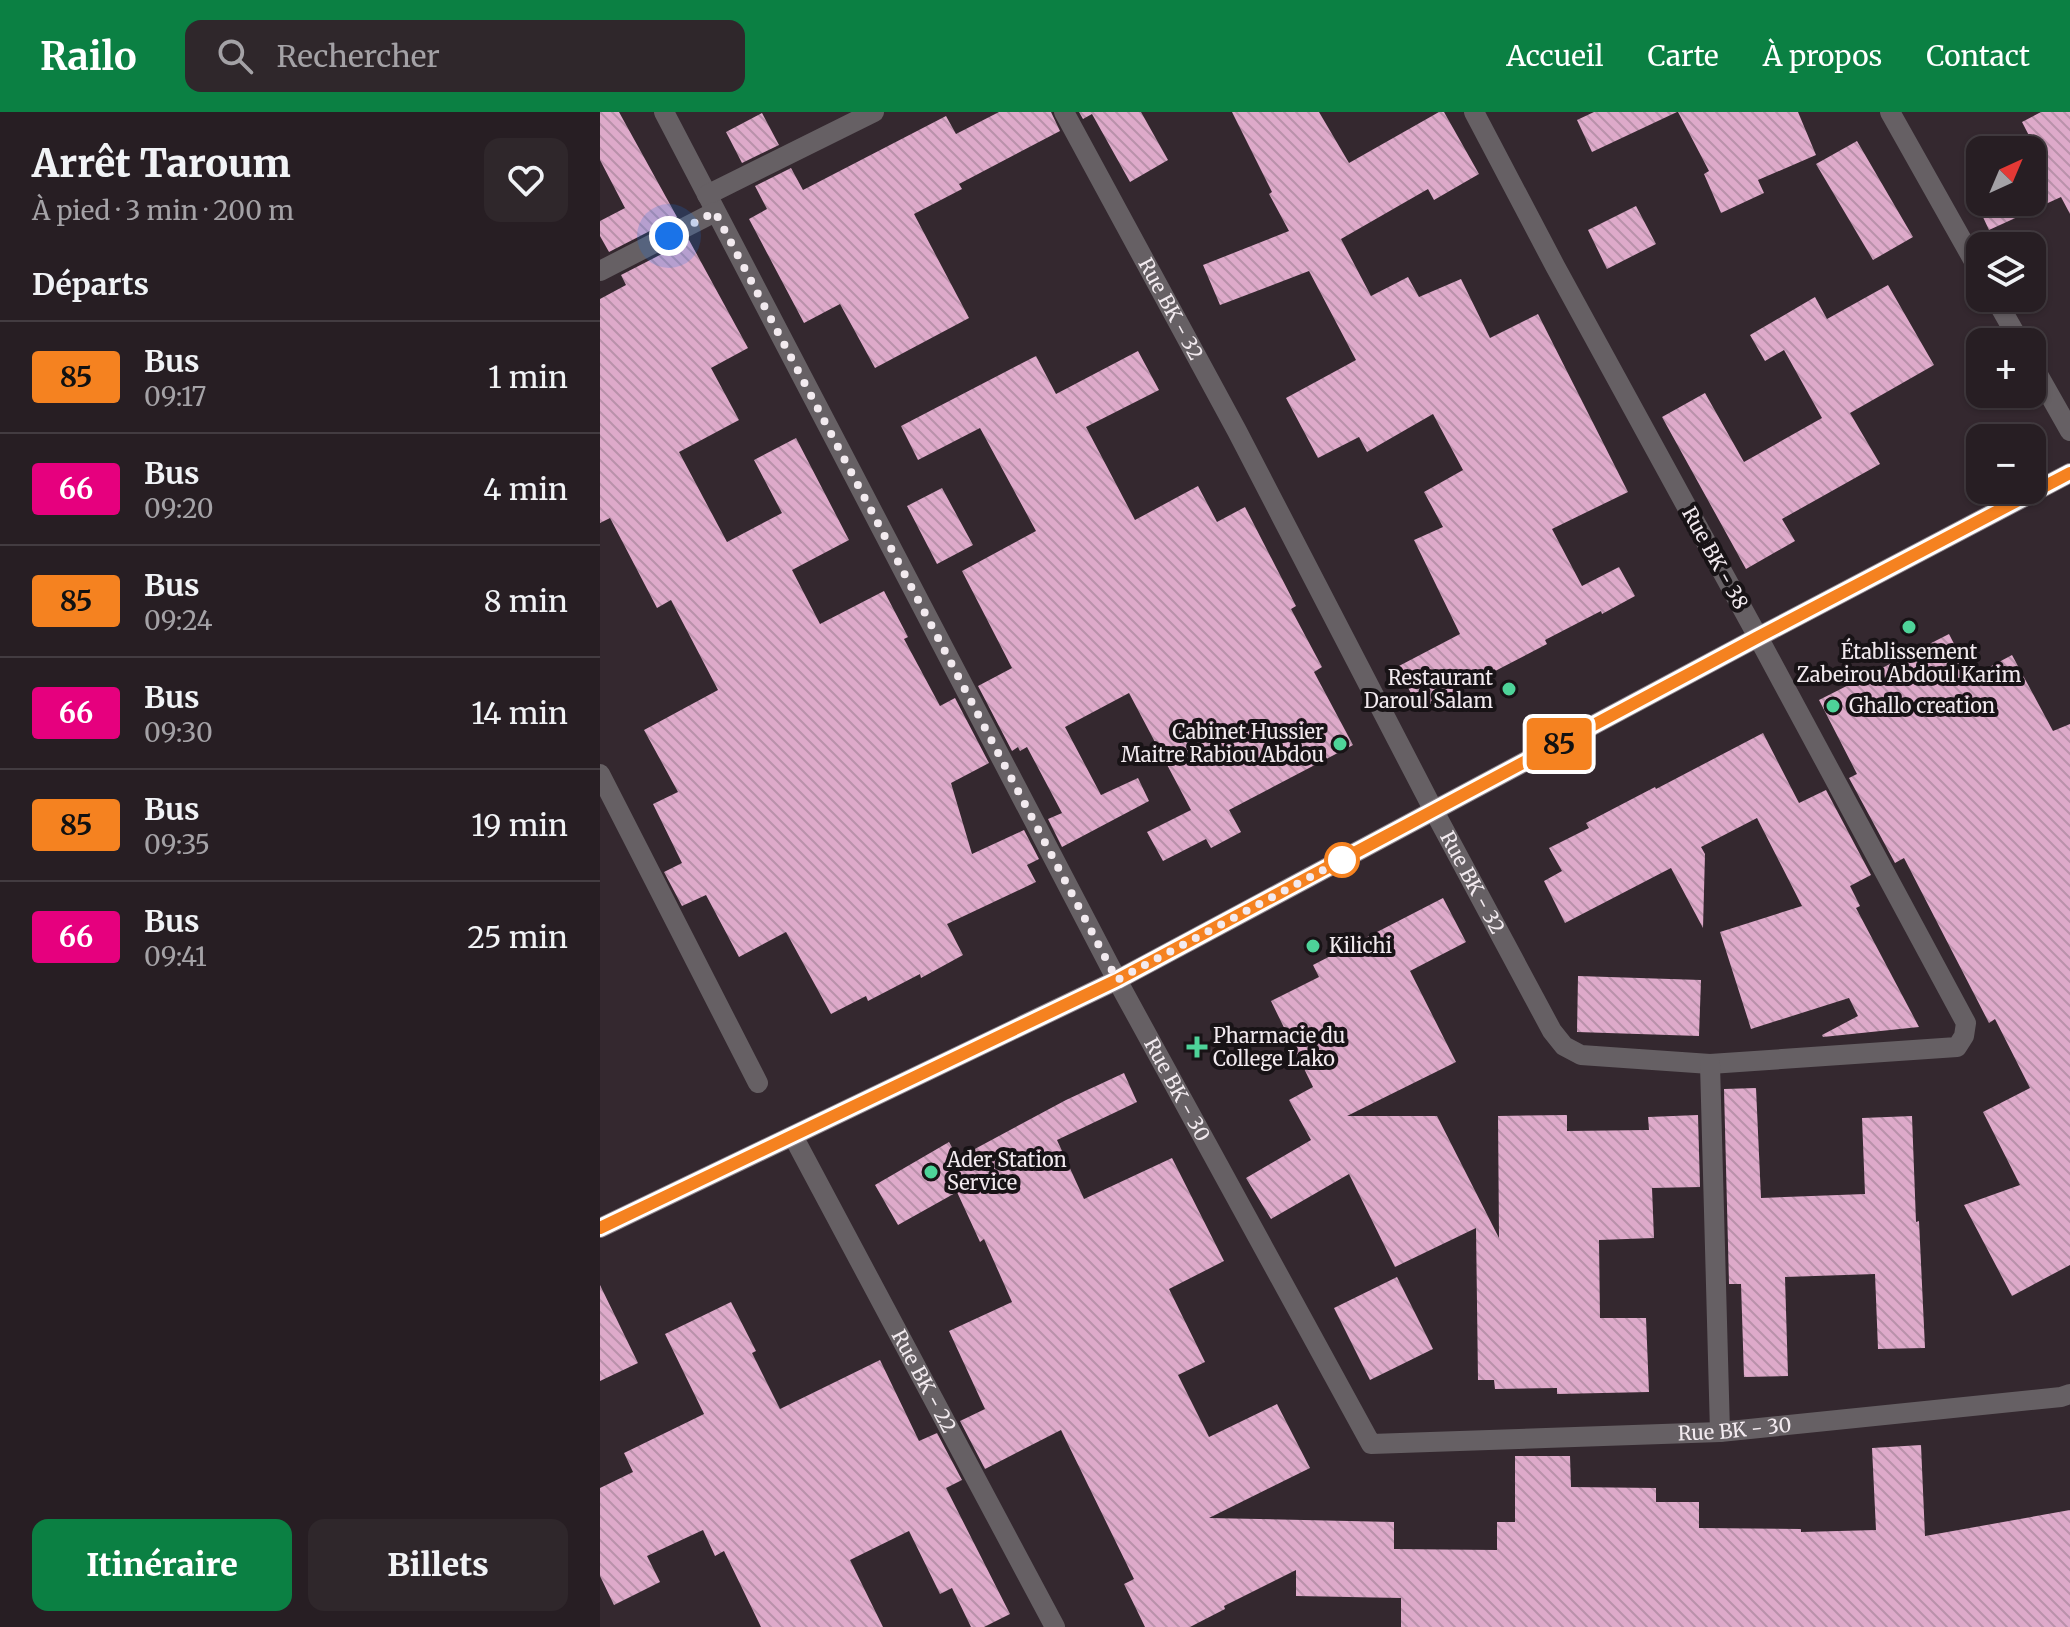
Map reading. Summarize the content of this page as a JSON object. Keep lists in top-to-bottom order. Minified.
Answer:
{"streets":{"street":["Rue BK - 32","Rue BK - 38","Rue BK - 30","Rue BK - 22"]},"crossings":[["Rue BK - 32","Rue BK - 38"]],"places":{"other":["Établissement Zabeirou Abdoul Karim","Restaurant Daroul Salam","Ghallo creation","Cabinet Hussier Maitre Rabiou Abdou","Kilichi","Ader Station Service"],"health":["Pharmacie du College Lako"]},"lines":["bus line 85"],"north":"top right","page":{"header":"Railo","search":"Rechercher","nav":["Accueil","Carte","À propos","Contact"],"heading":[["Arrêt Taroum","À pied · 3 min · 200 m"],"Départs"],"on_map":"85","map_buttons":["+","−"],"list":[{"mark":"85","name":"Bus","note":"09:17","value":"1 min"},{"mark":"66","name":"Bus","note":"09:20","value":"4 min"},{"mark":"85","name":"Bus","note":"09:24","value":"8 min"},{"mark":"66","name":"Bus","note":"09:30","value":"14 min"},{"mark":"85","name":"Bus","note":"09:35","value":"19 min"},{"mark":"66","name":"Bus","note":"09:41","value":"25 min"}],"buttons":["Itinéraire","Billets"]}}
